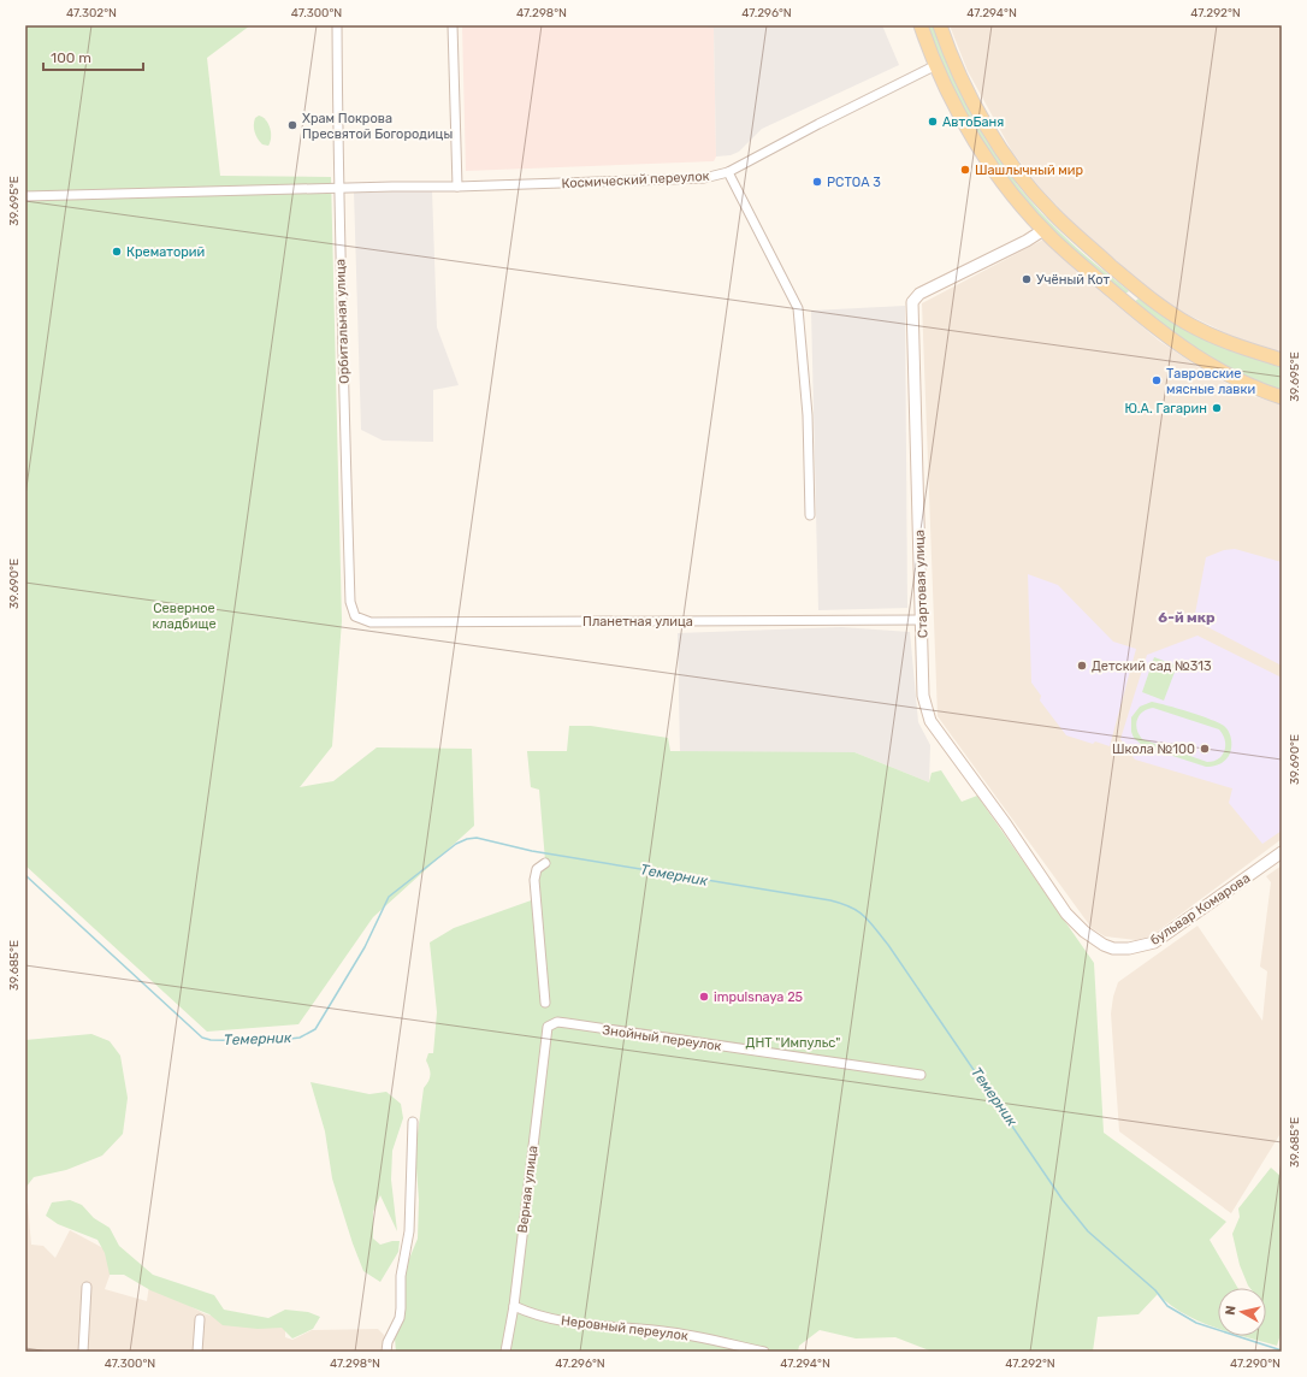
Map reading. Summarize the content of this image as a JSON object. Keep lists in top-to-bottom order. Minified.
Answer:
{"streets":{"street":["Космический переулок","Орбитальная улица","Стартовая улица","Планетная улица","бульвар Комарова","Знойный переулок","Верная улица","Неровный переулок"]},"crossings":[["Космический переулок","Орбитальная улица"],["Орбитальная улица","Планетная улица"],["Стартовая улица","Планетная улица"],["Стартовая улица","бульвар Комарова"],["Знойный переулок","Верная улица"],["Верная улица","Неровный переулок"]],"districts":["6-й мкр"],"water":["Темерник"],"parks":["Северное кладбище","ДНТ \"Импульс\""],"places":["АвтоБаня","Храм Покрова Пресвятой Богородицы","Шашлычный мир","РСТОА 3","Крематорий","Учёный Кот","Тавровские мясные лавки","Ю.А. Гагарин","Детский сад №313","Школа №100","impulsnaya 25"],"scale_bar":"100 m","north":"left","coordinates":["47.302°N","47.300°N","47.298°N","47.296°N","47.294°N","47.292°N","39.695°E","39.690°E","39.685°E","47.290°N"]}
